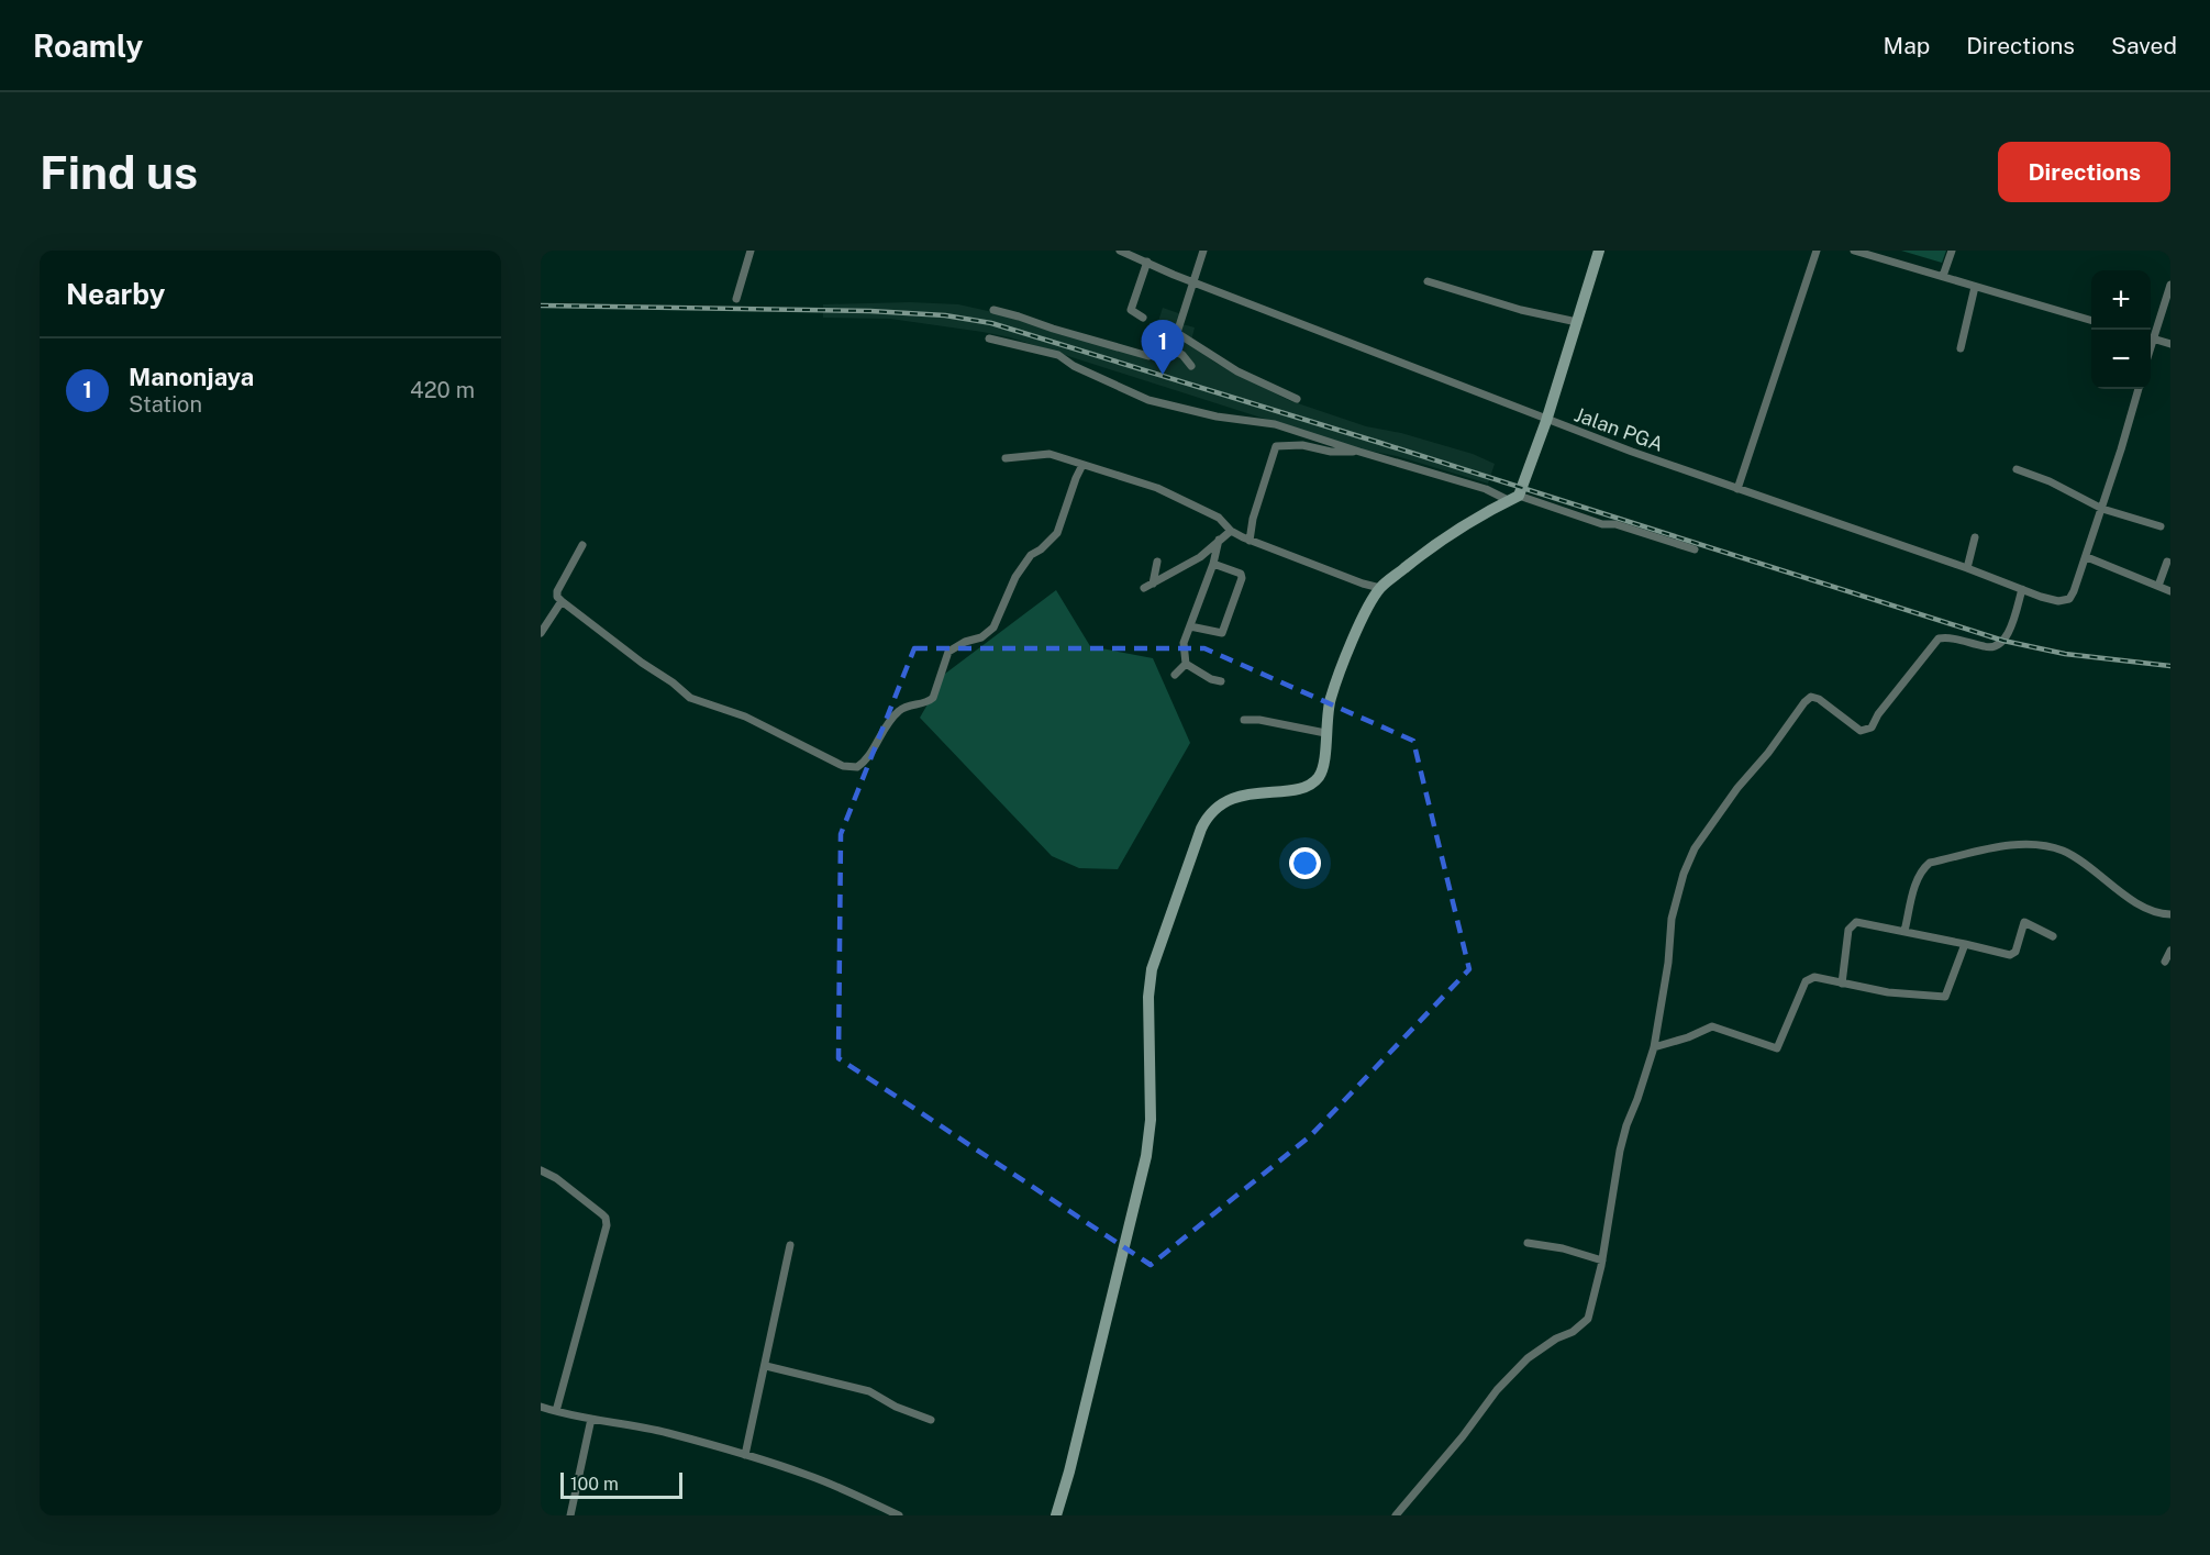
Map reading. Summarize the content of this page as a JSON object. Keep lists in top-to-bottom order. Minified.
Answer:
{"streets":{"street":["Jalan PGA"]},"scale_bar":"100 m","page":{"header":"Roamly","nav":["Map","Directions","Saved"],"buttons":"Directions","title":"Find us","heading":"Nearby","map_buttons":["+","−"],"pins":"1","list":[{"mark":"1","name":"Manonjaya","note":"Station","value":"420 m"}],"scale":"100 m"}}
